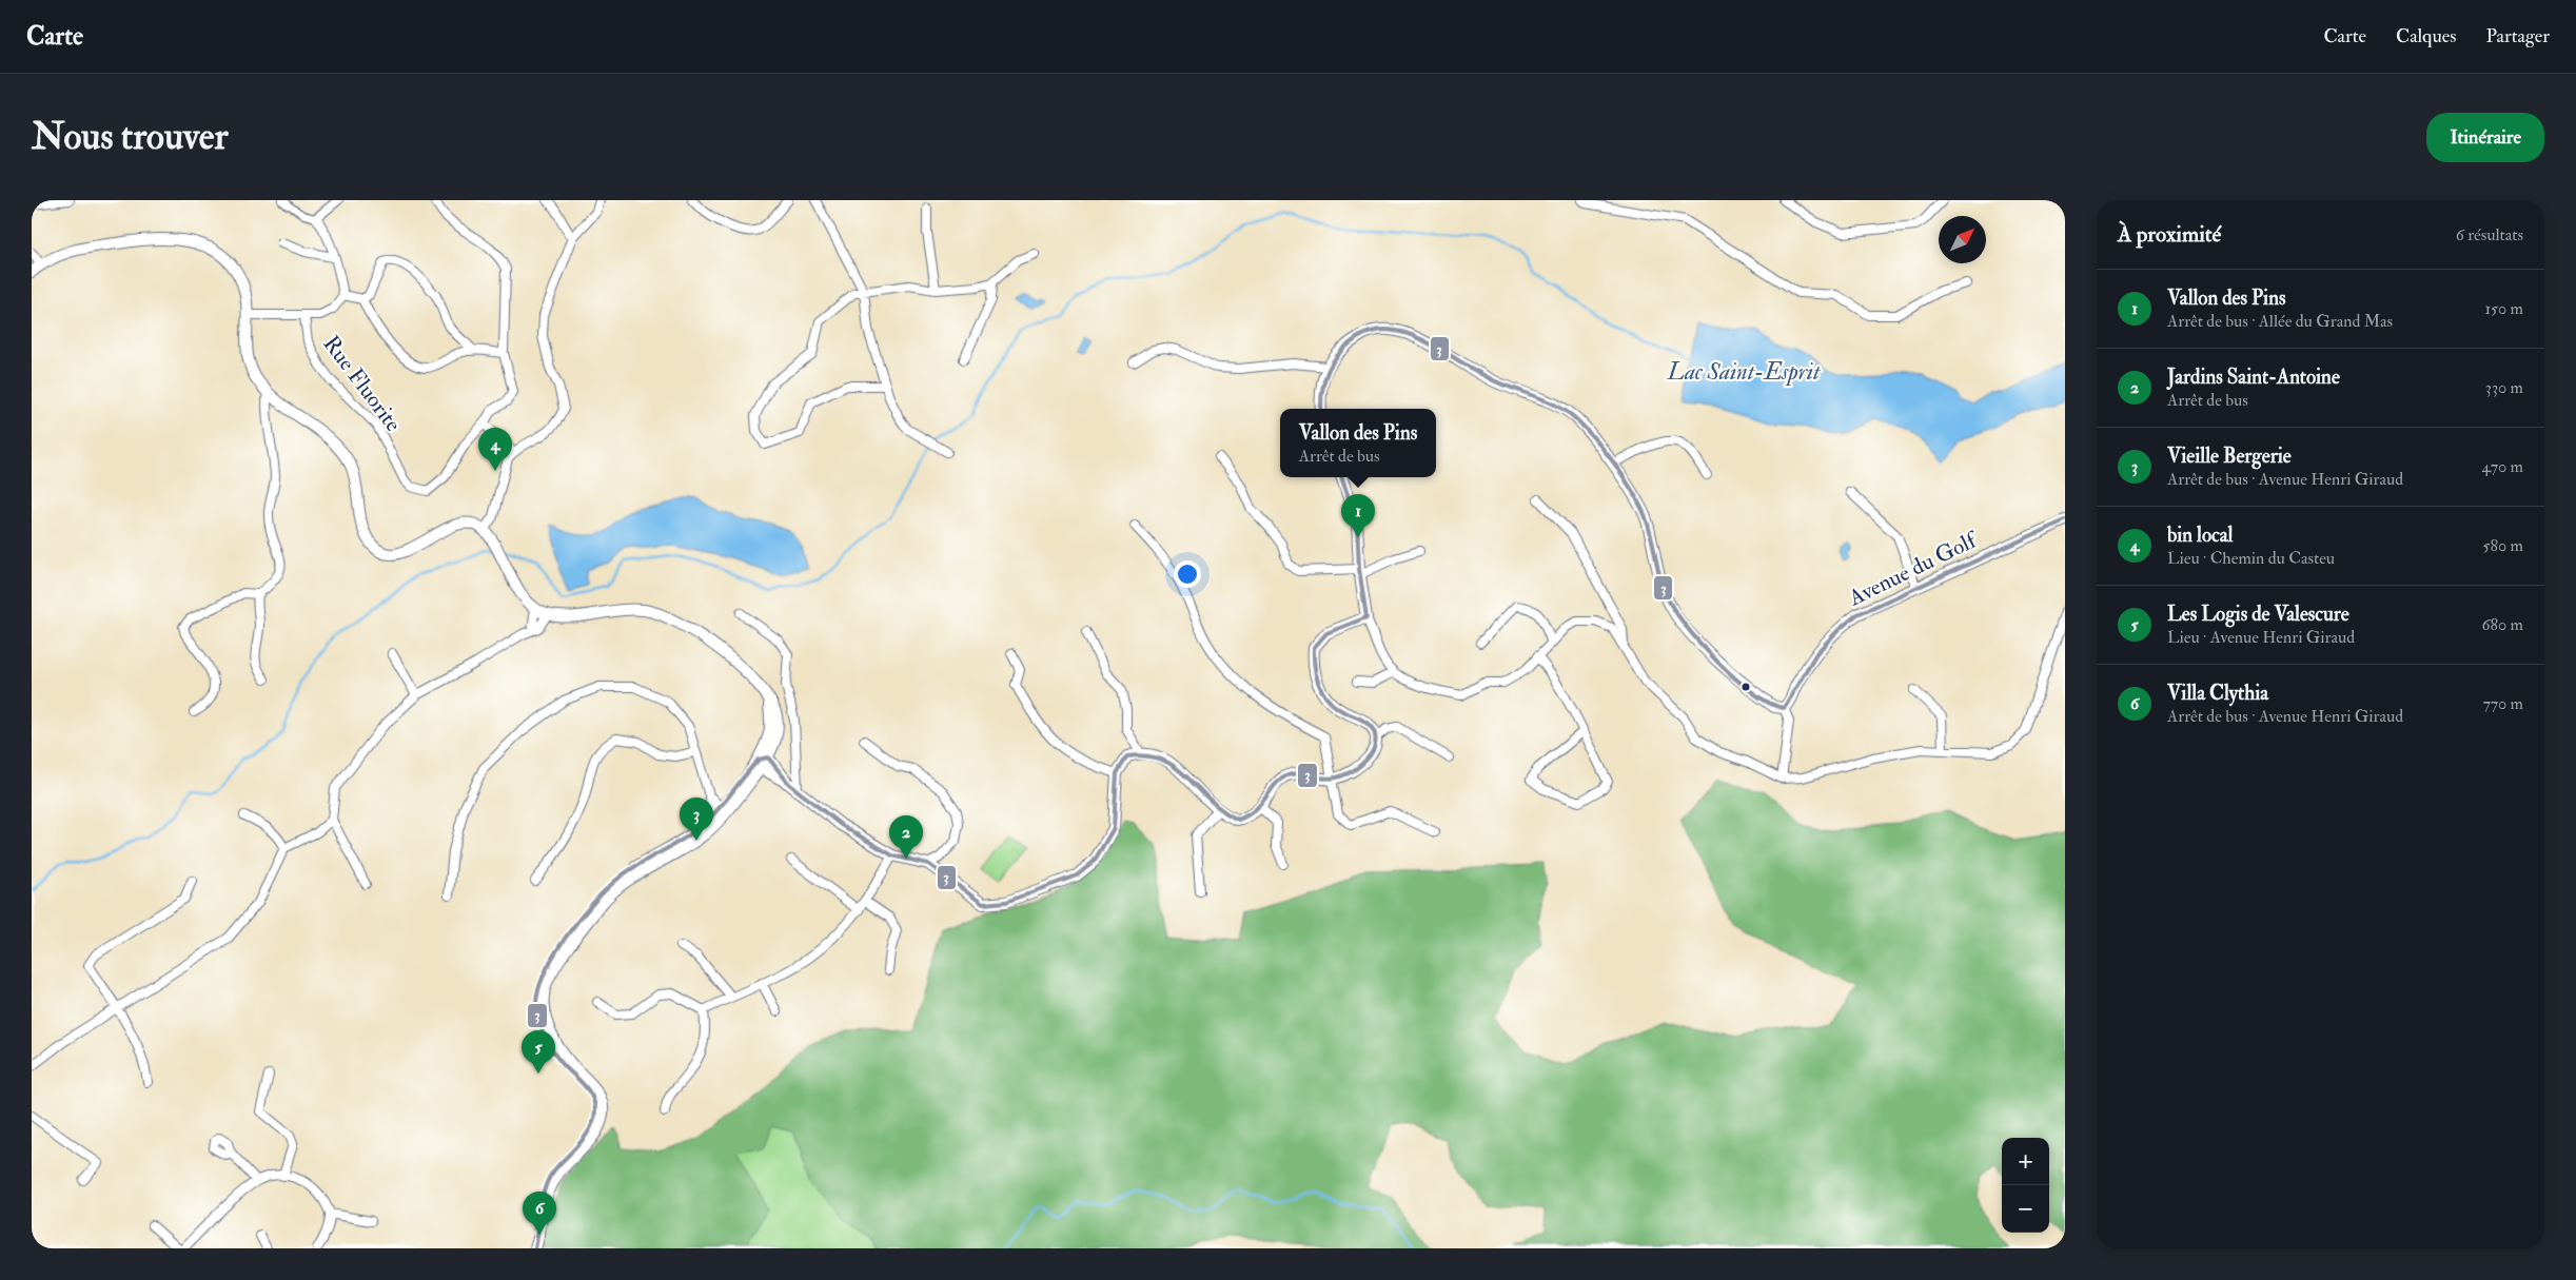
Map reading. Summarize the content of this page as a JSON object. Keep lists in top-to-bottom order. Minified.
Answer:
{"streets":{"street":["Rue Fluorite","Avenue du Golf"]},"water":["Lac Saint-Esprit"],"lines":["transit line 3"],"north":"top right","page":{"header":"Carte","nav":["Carte","Calques","Partager"],"buttons":"Itinéraire","title":"Nous trouver","heading":["À proximité","6 résultats"],"list":[{"mark":"1","name":"Vallon des Pins","note":"Arrêt de bus · Allée du Grand Mas","value":"150 m"},{"mark":"2","name":"Jardins Saint-Antoine","note":"Arrêt de bus","value":"330 m"},{"mark":"3","name":"Vieille Bergerie","note":"Arrêt de bus · Avenue Henri Giraud","value":"470 m"},{"mark":"4","name":"bin local","note":"Lieu · Chemin du Casteu","value":"580 m"},{"mark":"5","name":"Les Logis de Valescure","note":"Lieu · Avenue Henri Giraud","value":"680 m"},{"mark":"6","name":"Villa Clythia","note":"Arrêt de bus · Avenue Henri Giraud","value":"770 m"}],"popup":["Vallon des Pins","Arrêt de bus"],"pins":["4","1","3","2","5","6"],"map_buttons":["+","−"]}}
